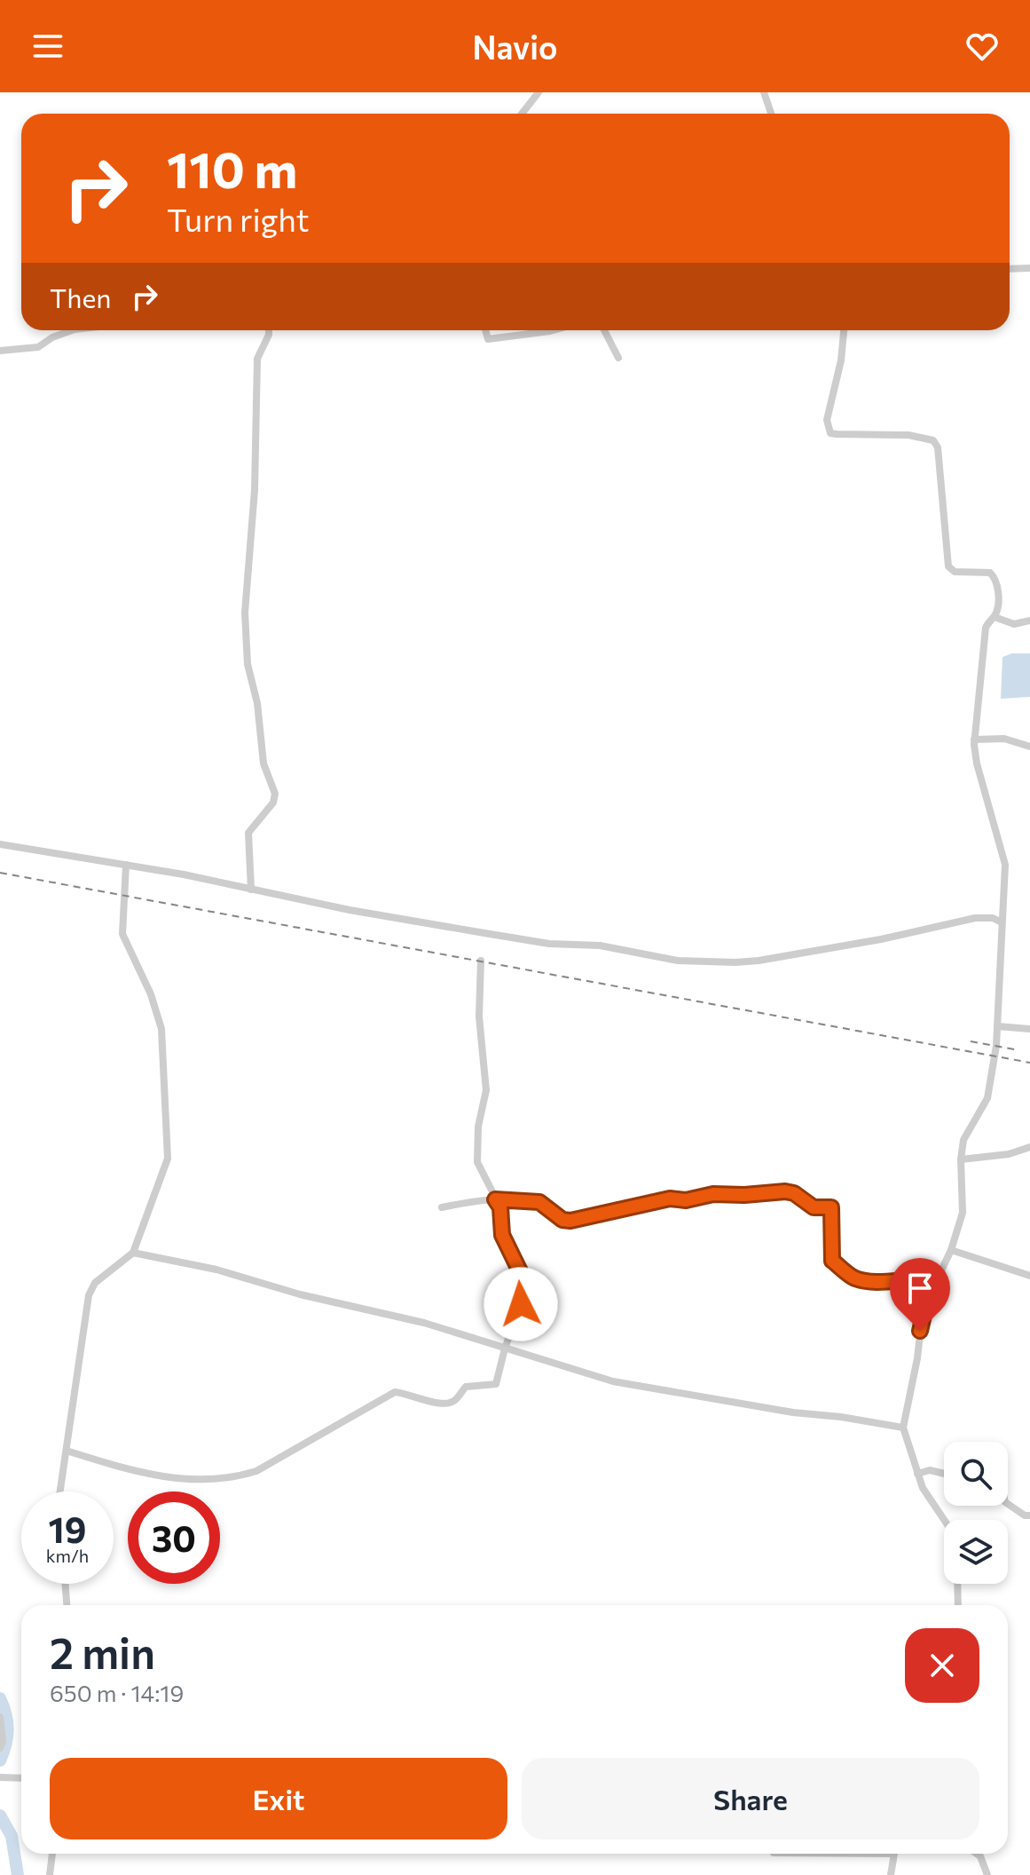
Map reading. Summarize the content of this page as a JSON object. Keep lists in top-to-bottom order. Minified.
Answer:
{"page":{"header":"Navio","turn":["110 m","Turn right"],"then":"Then","speed":"19 km/h","limit":"30","heading":["2 min","650 m · 14:19"],"buttons":["Exit","Share"]}}
